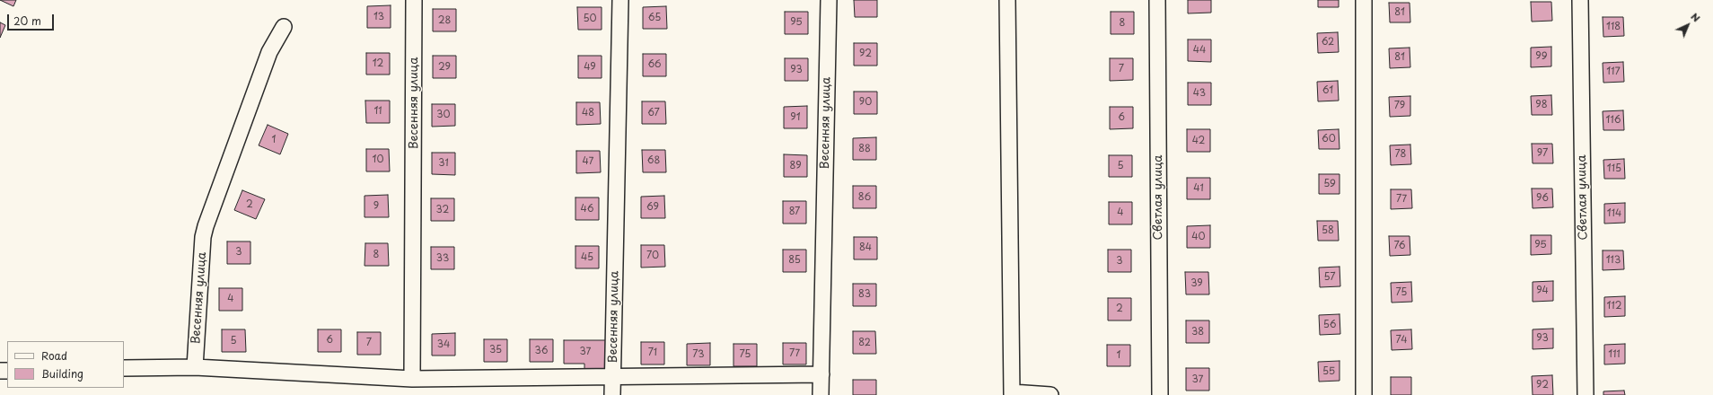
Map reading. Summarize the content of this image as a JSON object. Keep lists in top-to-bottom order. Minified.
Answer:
{"streets":{"street":["Весенняя улица","Светлая улица"]},"house_numbers":["81","13","65","50","28","95","8","118","62","44","92","99","81","12","66","29","49","7","93","117","61","43","90","98","79","11","48","67","30","91","6","116","60","1","42","88","97","78","10","68","47","31","89","5","115","59","41","86","96","77","2","9","69","46","32","87","4","114","58","40","95","76","84","3","8","70","45","33","85","113","3","57","39","94","75","83","4","112","2","56","38","93","6","74","5","7","82","34","35","36","37","71","77","73","75","111","1","55","37","92"],"legend":["Road","Building"],"scale_bar":"20 m","north":"top right"}
